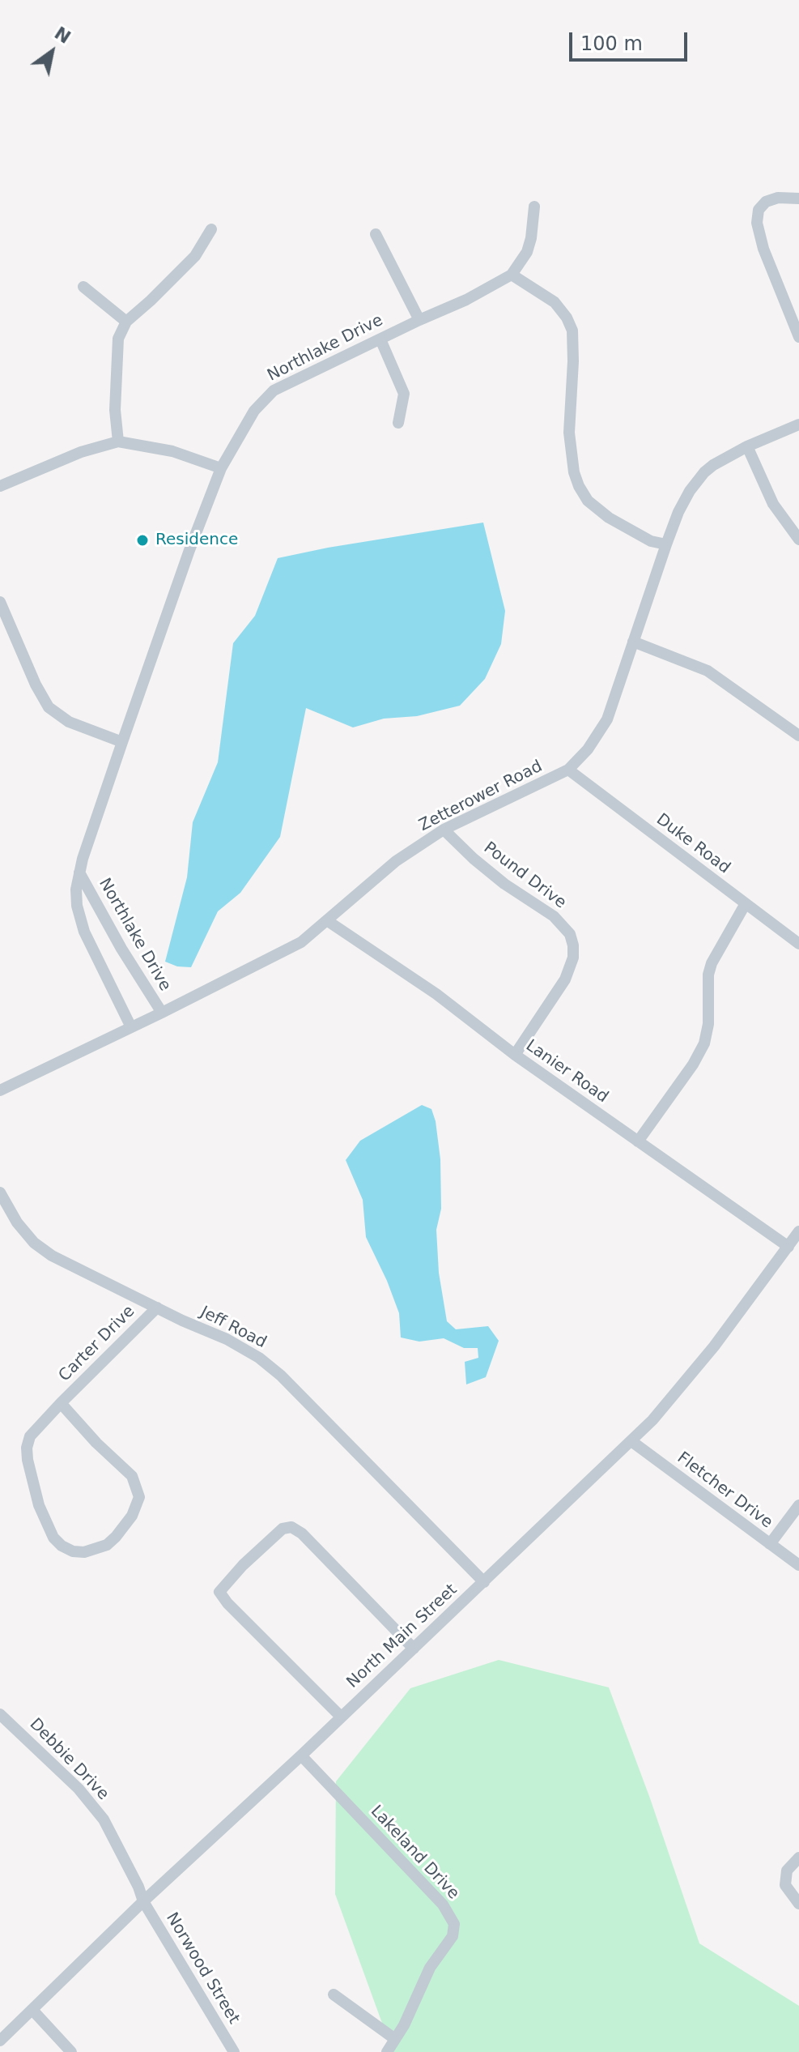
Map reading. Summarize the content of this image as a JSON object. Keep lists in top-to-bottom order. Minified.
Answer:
{"streets":{"street":["Northlake Drive","Zetterower Road","Duke Road","Pound Drive","Lanier Road","Jeff Road","Carter Drive","Fletcher Drive","North Main Street","Debbie Drive","Lakeland Drive","Norwood Street"]},"crossings":[["Northlake Drive","Zetterower Road"],["Zetterower Road","Duke Road"],["Zetterower Road","Pound Drive"],["Zetterower Road","Lanier Road"],["Pound Drive","Lanier Road"],["Lanier Road","North Main Street"],["Jeff Road","Carter Drive"],["Jeff Road","North Main Street"],["Fletcher Drive","North Main Street"],["North Main Street","Debbie Drive"],["North Main Street","Lakeland Drive"],["North Main Street","Norwood Street"],["Debbie Drive","Norwood Street"]],"places":["Residence"],"scale_bar":"100 m","north":"top right"}
